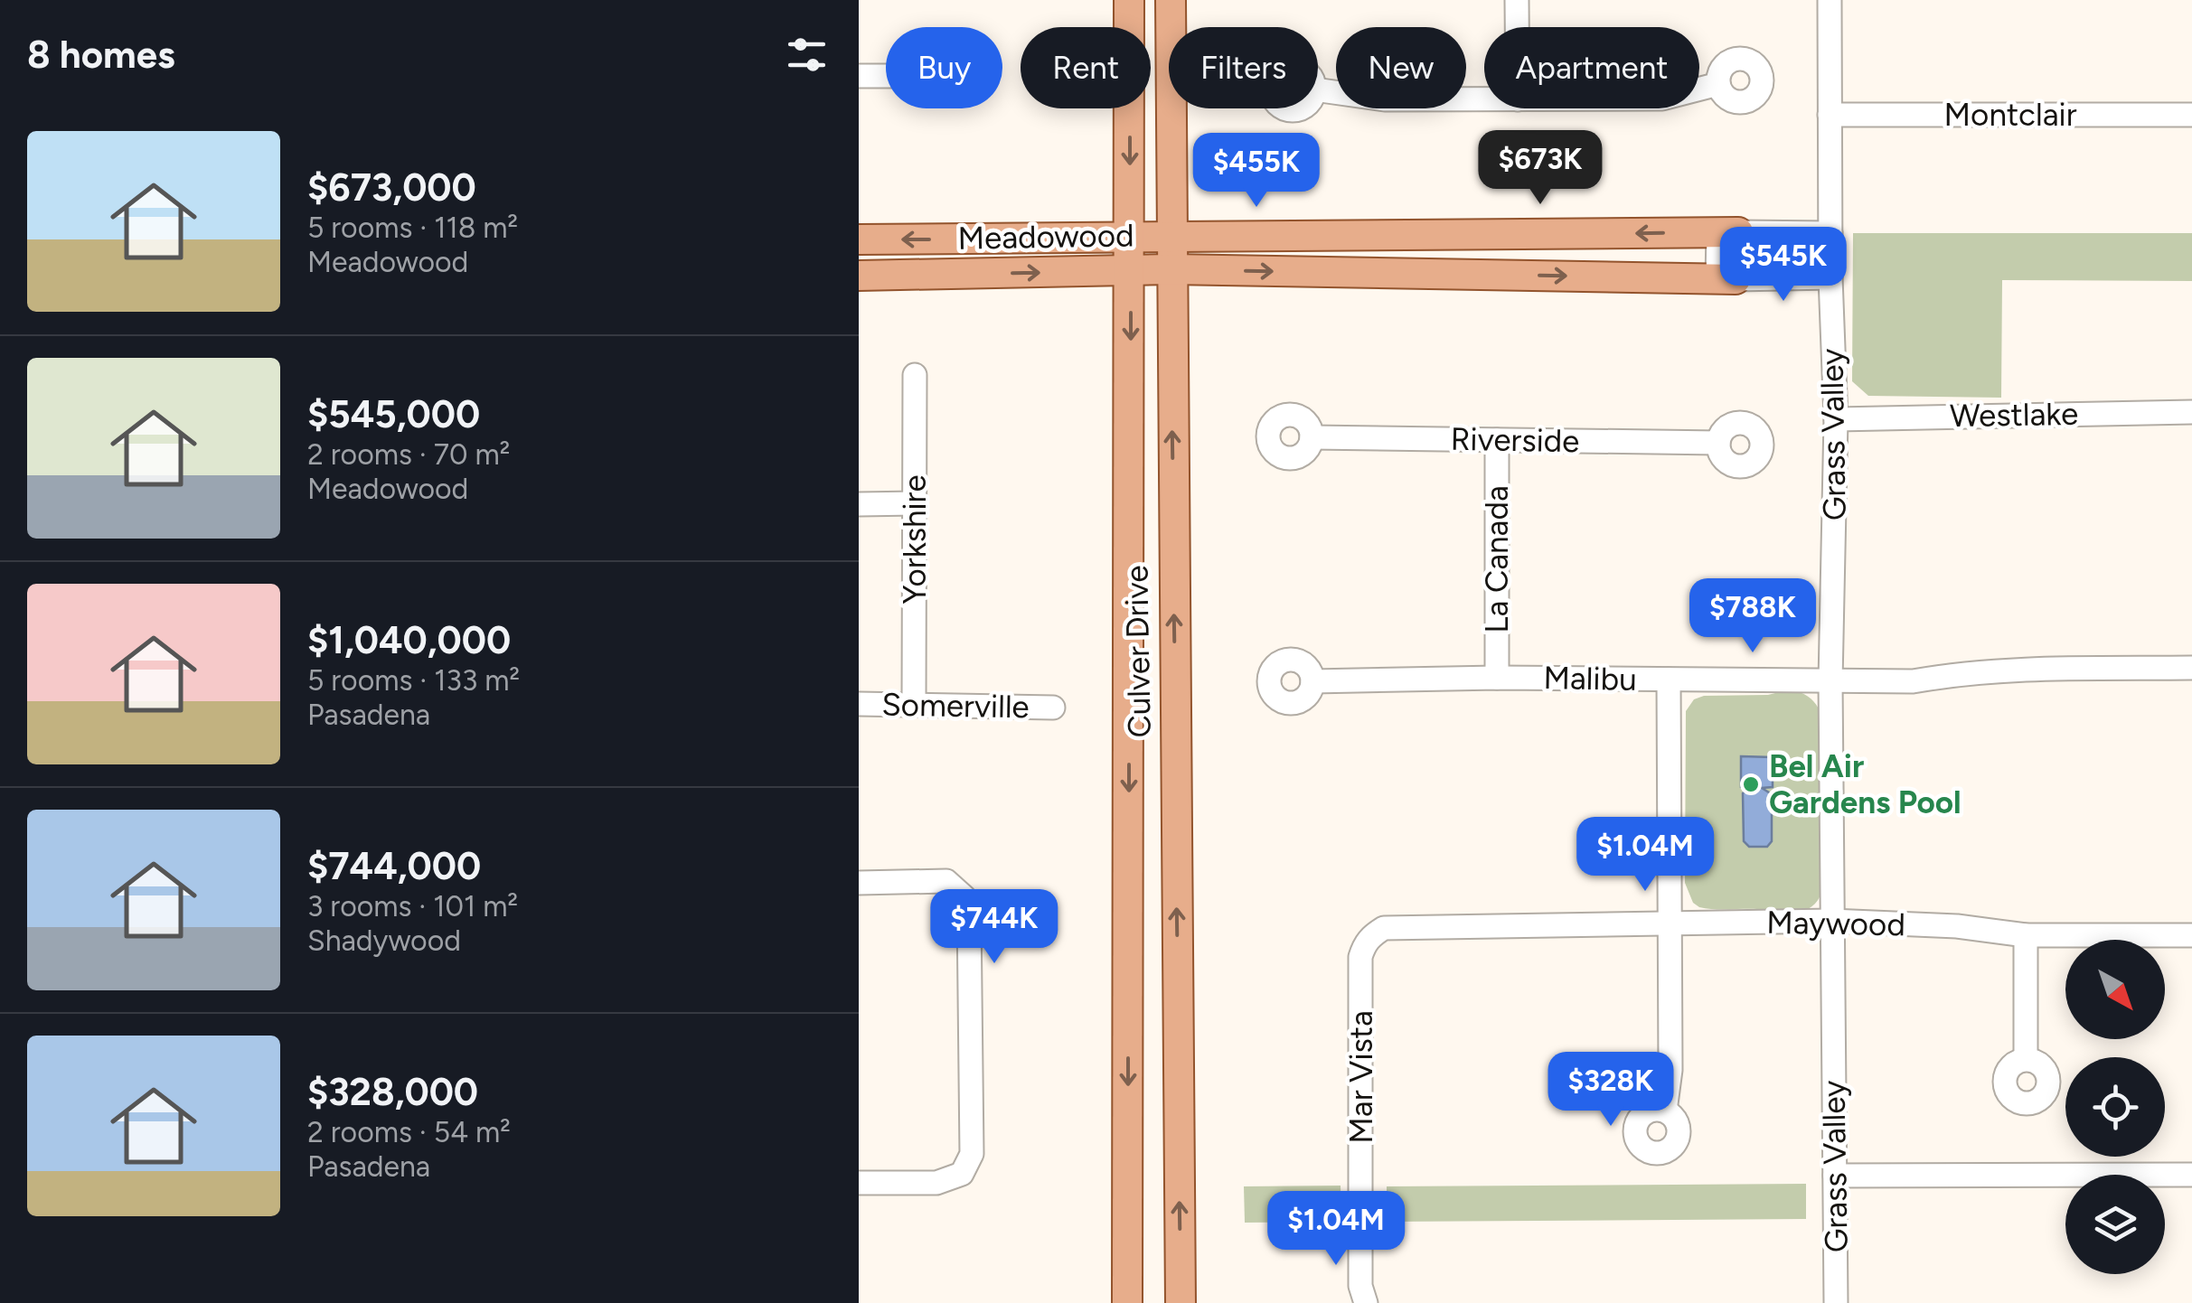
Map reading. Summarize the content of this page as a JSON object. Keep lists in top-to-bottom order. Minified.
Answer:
{"streets":{"main road":["Meadowood","Culver Drive"],"street":["Montclair","Westlake","Grass Valley","Riverside","Yorkshire","La Canada","Malibu","Somerville","Maywood","Mar Vista"]},"crossings":[["Montclair","Grass Valley"],["Meadowood","Grass Valley"],["Meadowood","Culver Drive"],["Westlake","Grass Valley"],["Grass Valley","Malibu"],["Grass Valley","Maywood"],["Riverside","La Canada"],["Yorkshire","Somerville"],["La Canada","Malibu"],["Maywood","Mar Vista"]],"places":["Bel Air Gardens Pool"],"north":"bottom right","page":{"heading":"8 homes","chip":["Buy","Rent","Filters","New","Apartment"],"list":[{"name":"$673,000","note":"5 rooms · 118 m² · Meadowood"},{"name":"$545,000","note":"2 rooms · 70 m² · Meadowood"},{"name":"$1,040,000","note":"5 rooms · 133 m² · Pasadena"},{"name":"$744,000","note":"3 rooms · 101 m² · Shadywood"},{"name":"$328,000","note":"2 rooms · 54 m² · Pasadena"}],"price":["$673K","$455K","$545K","$788K","$1.04M","$744K","$328K","$1.04M"]}}
